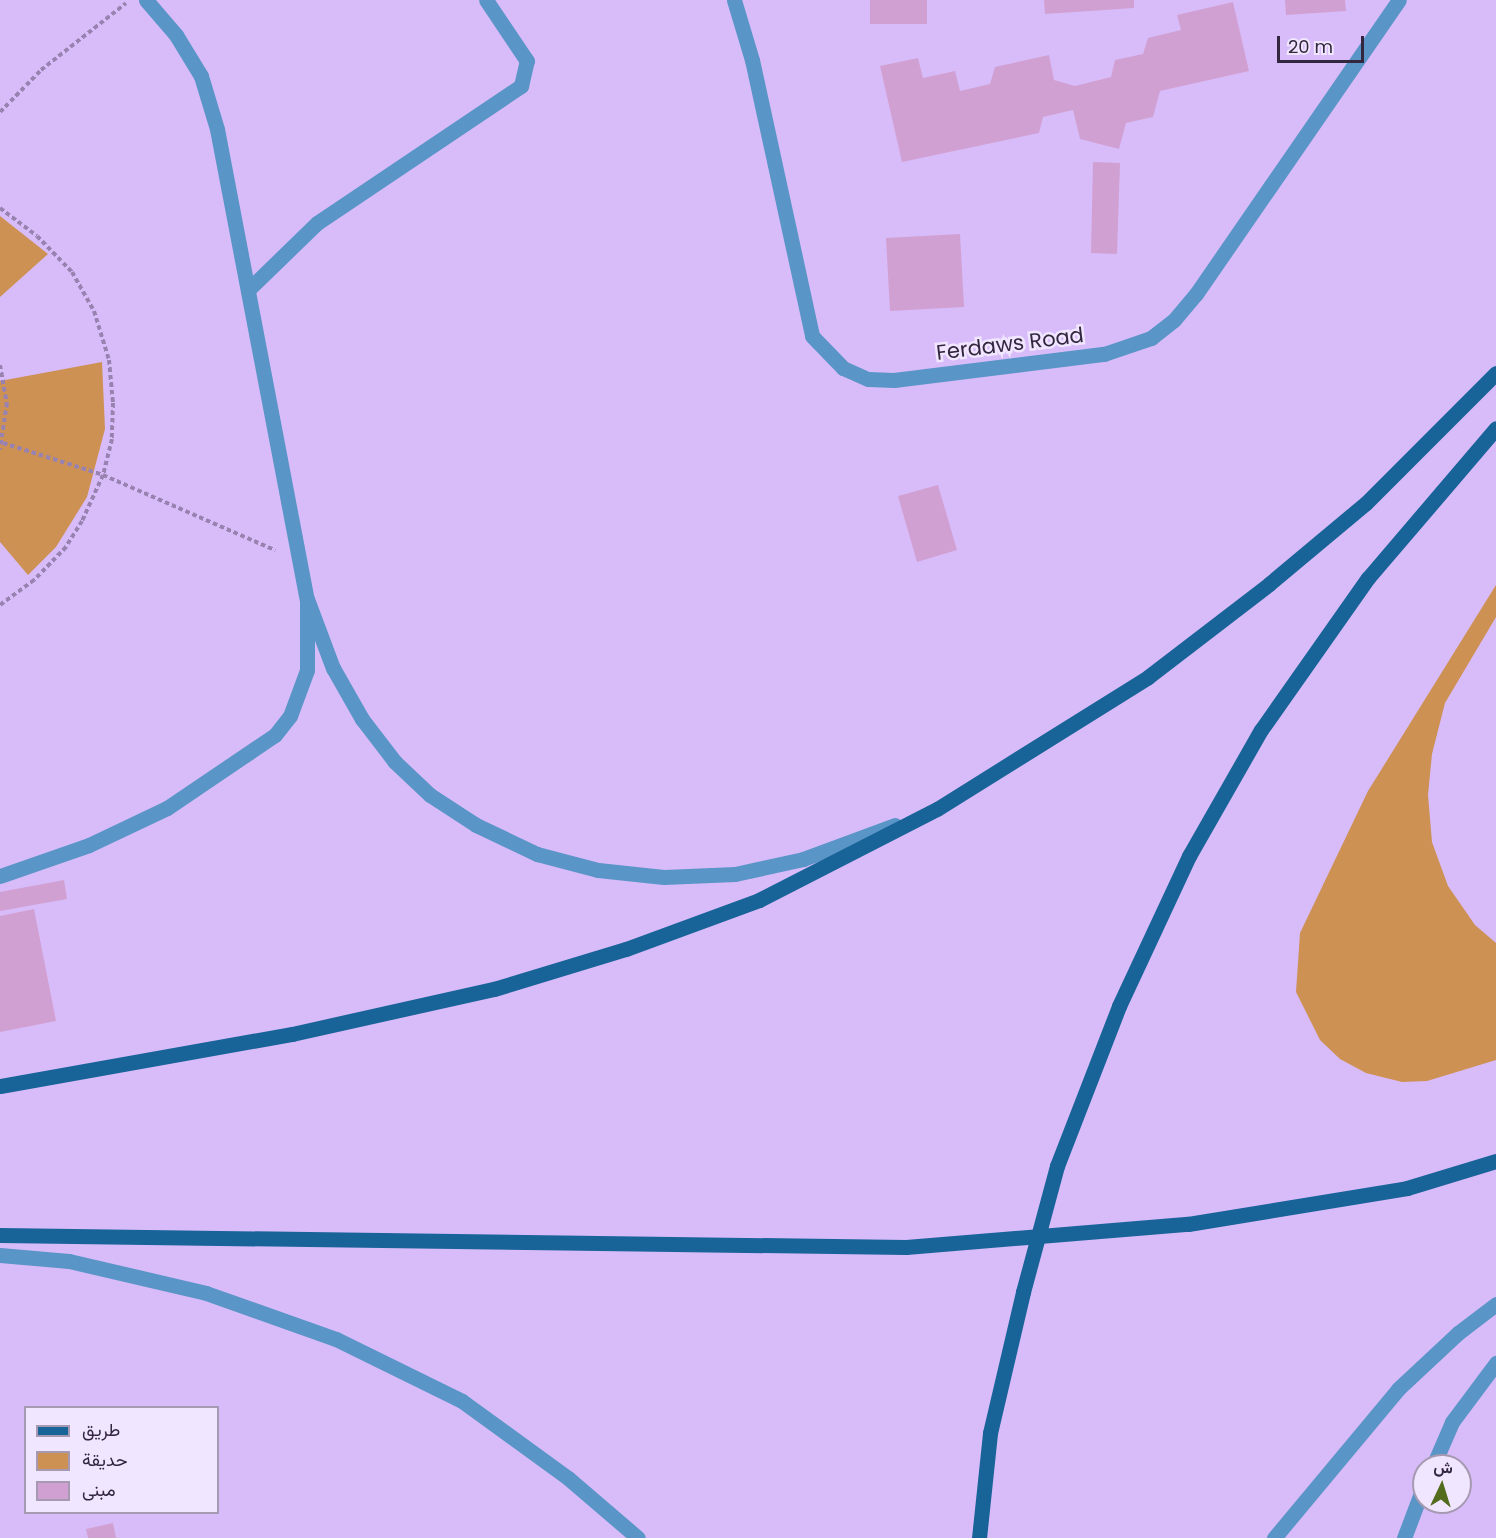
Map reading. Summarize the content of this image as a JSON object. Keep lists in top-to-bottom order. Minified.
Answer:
{"streets":{"street":["Ferdaws Road"]},"legend":["طريق","حديقة","مبنى"],"scale_bar":"20 m","north":"top"}
